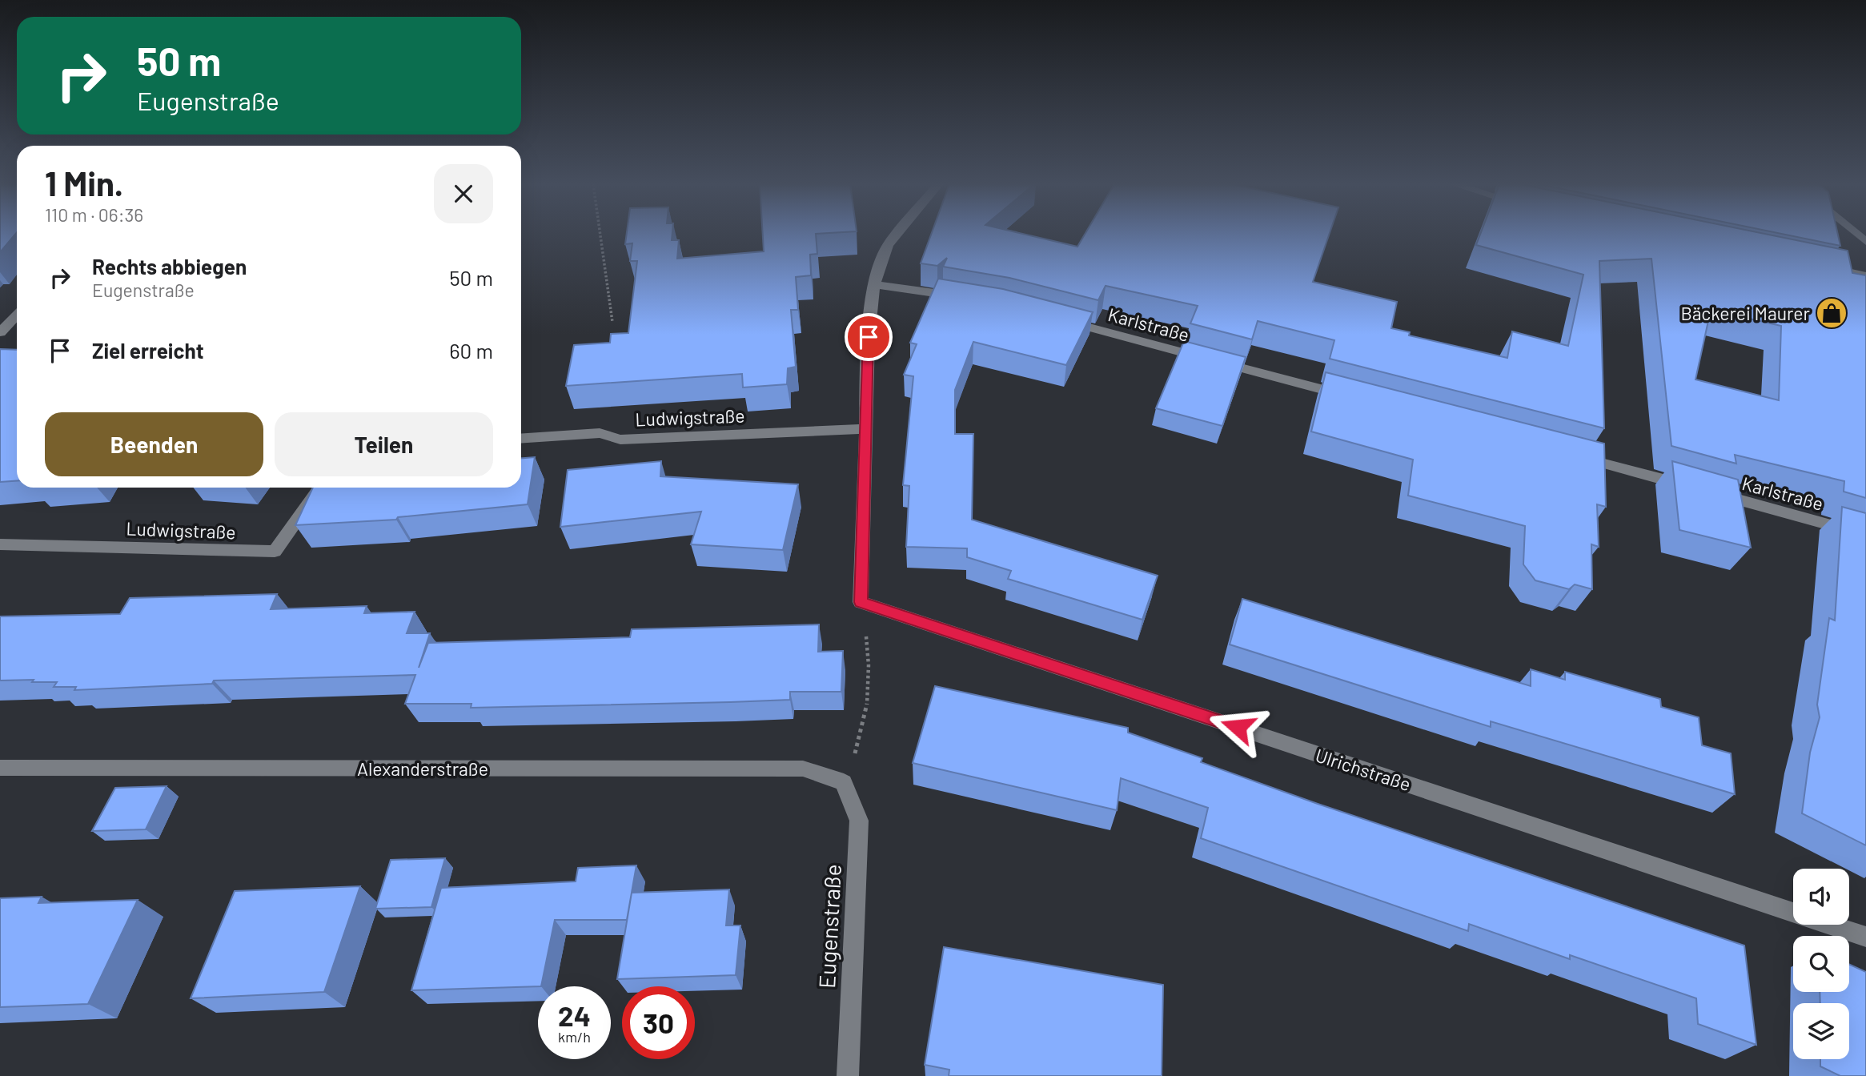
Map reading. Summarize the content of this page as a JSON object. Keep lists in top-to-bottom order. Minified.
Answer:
{"streets":{"street":["Karlstraße","Ludwigstraße","Alexanderstraße","Ulrichstraße","Eugenstraße"]},"crossings":[["Ludwigstraße","Ulrichstraße"],["Alexanderstraße","Eugenstraße"]],"places":{"shop":["Bäckerei Maurer"]},"page":{"turn":["50 m","Eugenstraße"],"heading":["1 Min.","110 m · 06:36"],"list":[{"name":"Rechts abbiegen","note":"Eugenstraße","value":"50 m"},{"name":"Ziel erreicht","value":"60 m"}],"buttons":["Beenden","Teilen"],"speed":"24 km/h","limit":"30"}}
